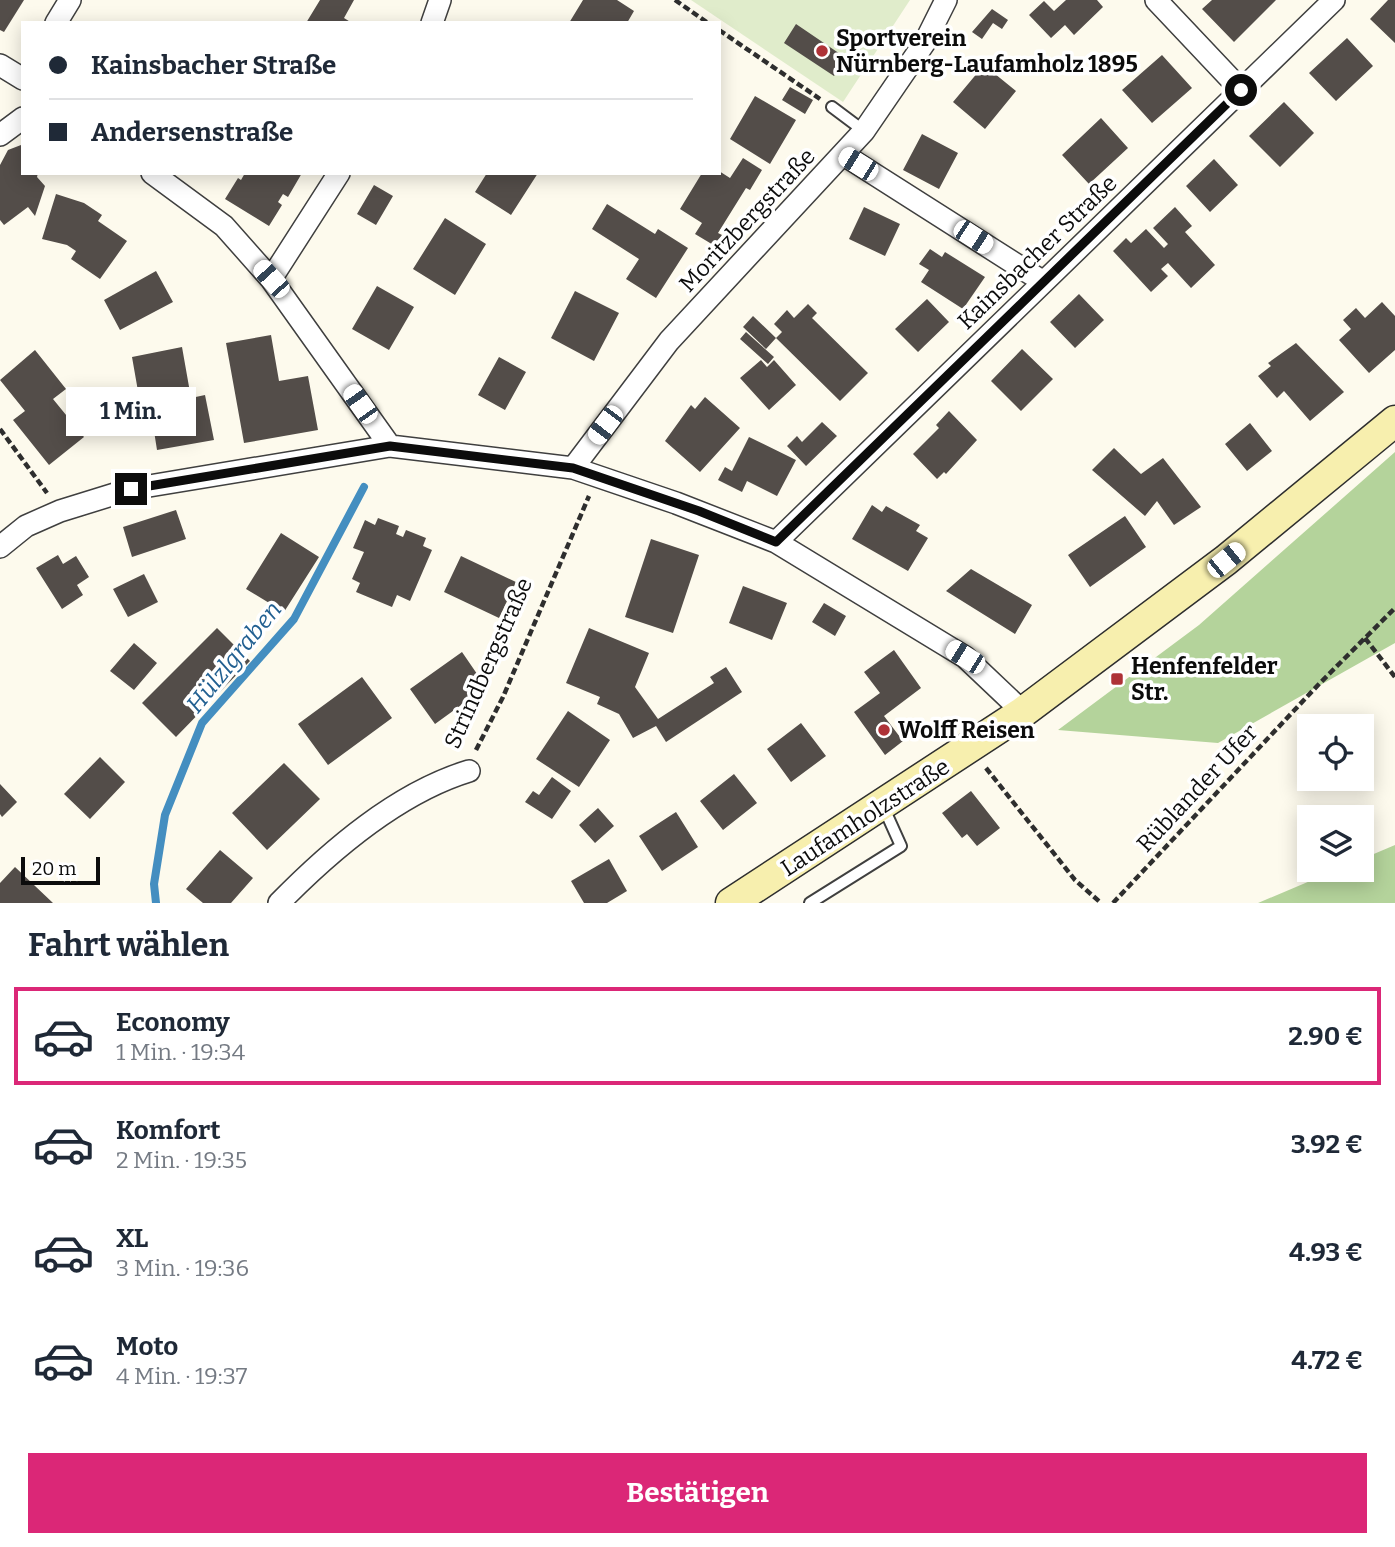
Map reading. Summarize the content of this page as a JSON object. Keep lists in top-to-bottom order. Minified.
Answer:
{"streets":{"main road":["Laufamholzstraße"],"street":["Moritzbergstraße","Kainsbacher Straße","Strindbergstraße"],"path":["Rüblander Ufer"]},"water":["Hülzlgraben"],"places":{"other":["Sportverein Nürnberg-Laufamholz 1895","Wolff Reisen"],"transit":["Henfenfelder Str."]},"scale_bar":"20 m","page":{"banner":["Kainsbacher Straße","Andersenstraße"],"bubble":"1 Min.","scale":"20 m","heading":"Fahrt wählen","list":[{"name":"Economy","note":"1 Min. · 19:34","value":"2.90 €"},{"name":"Komfort","note":"2 Min. · 19:35","value":"3.92 €"},{"name":"XL","note":"3 Min. · 19:36","value":"4.93 €"},{"name":"Moto","note":"4 Min. · 19:37","value":"4.72 €"}],"buttons":"Bestätigen"}}
